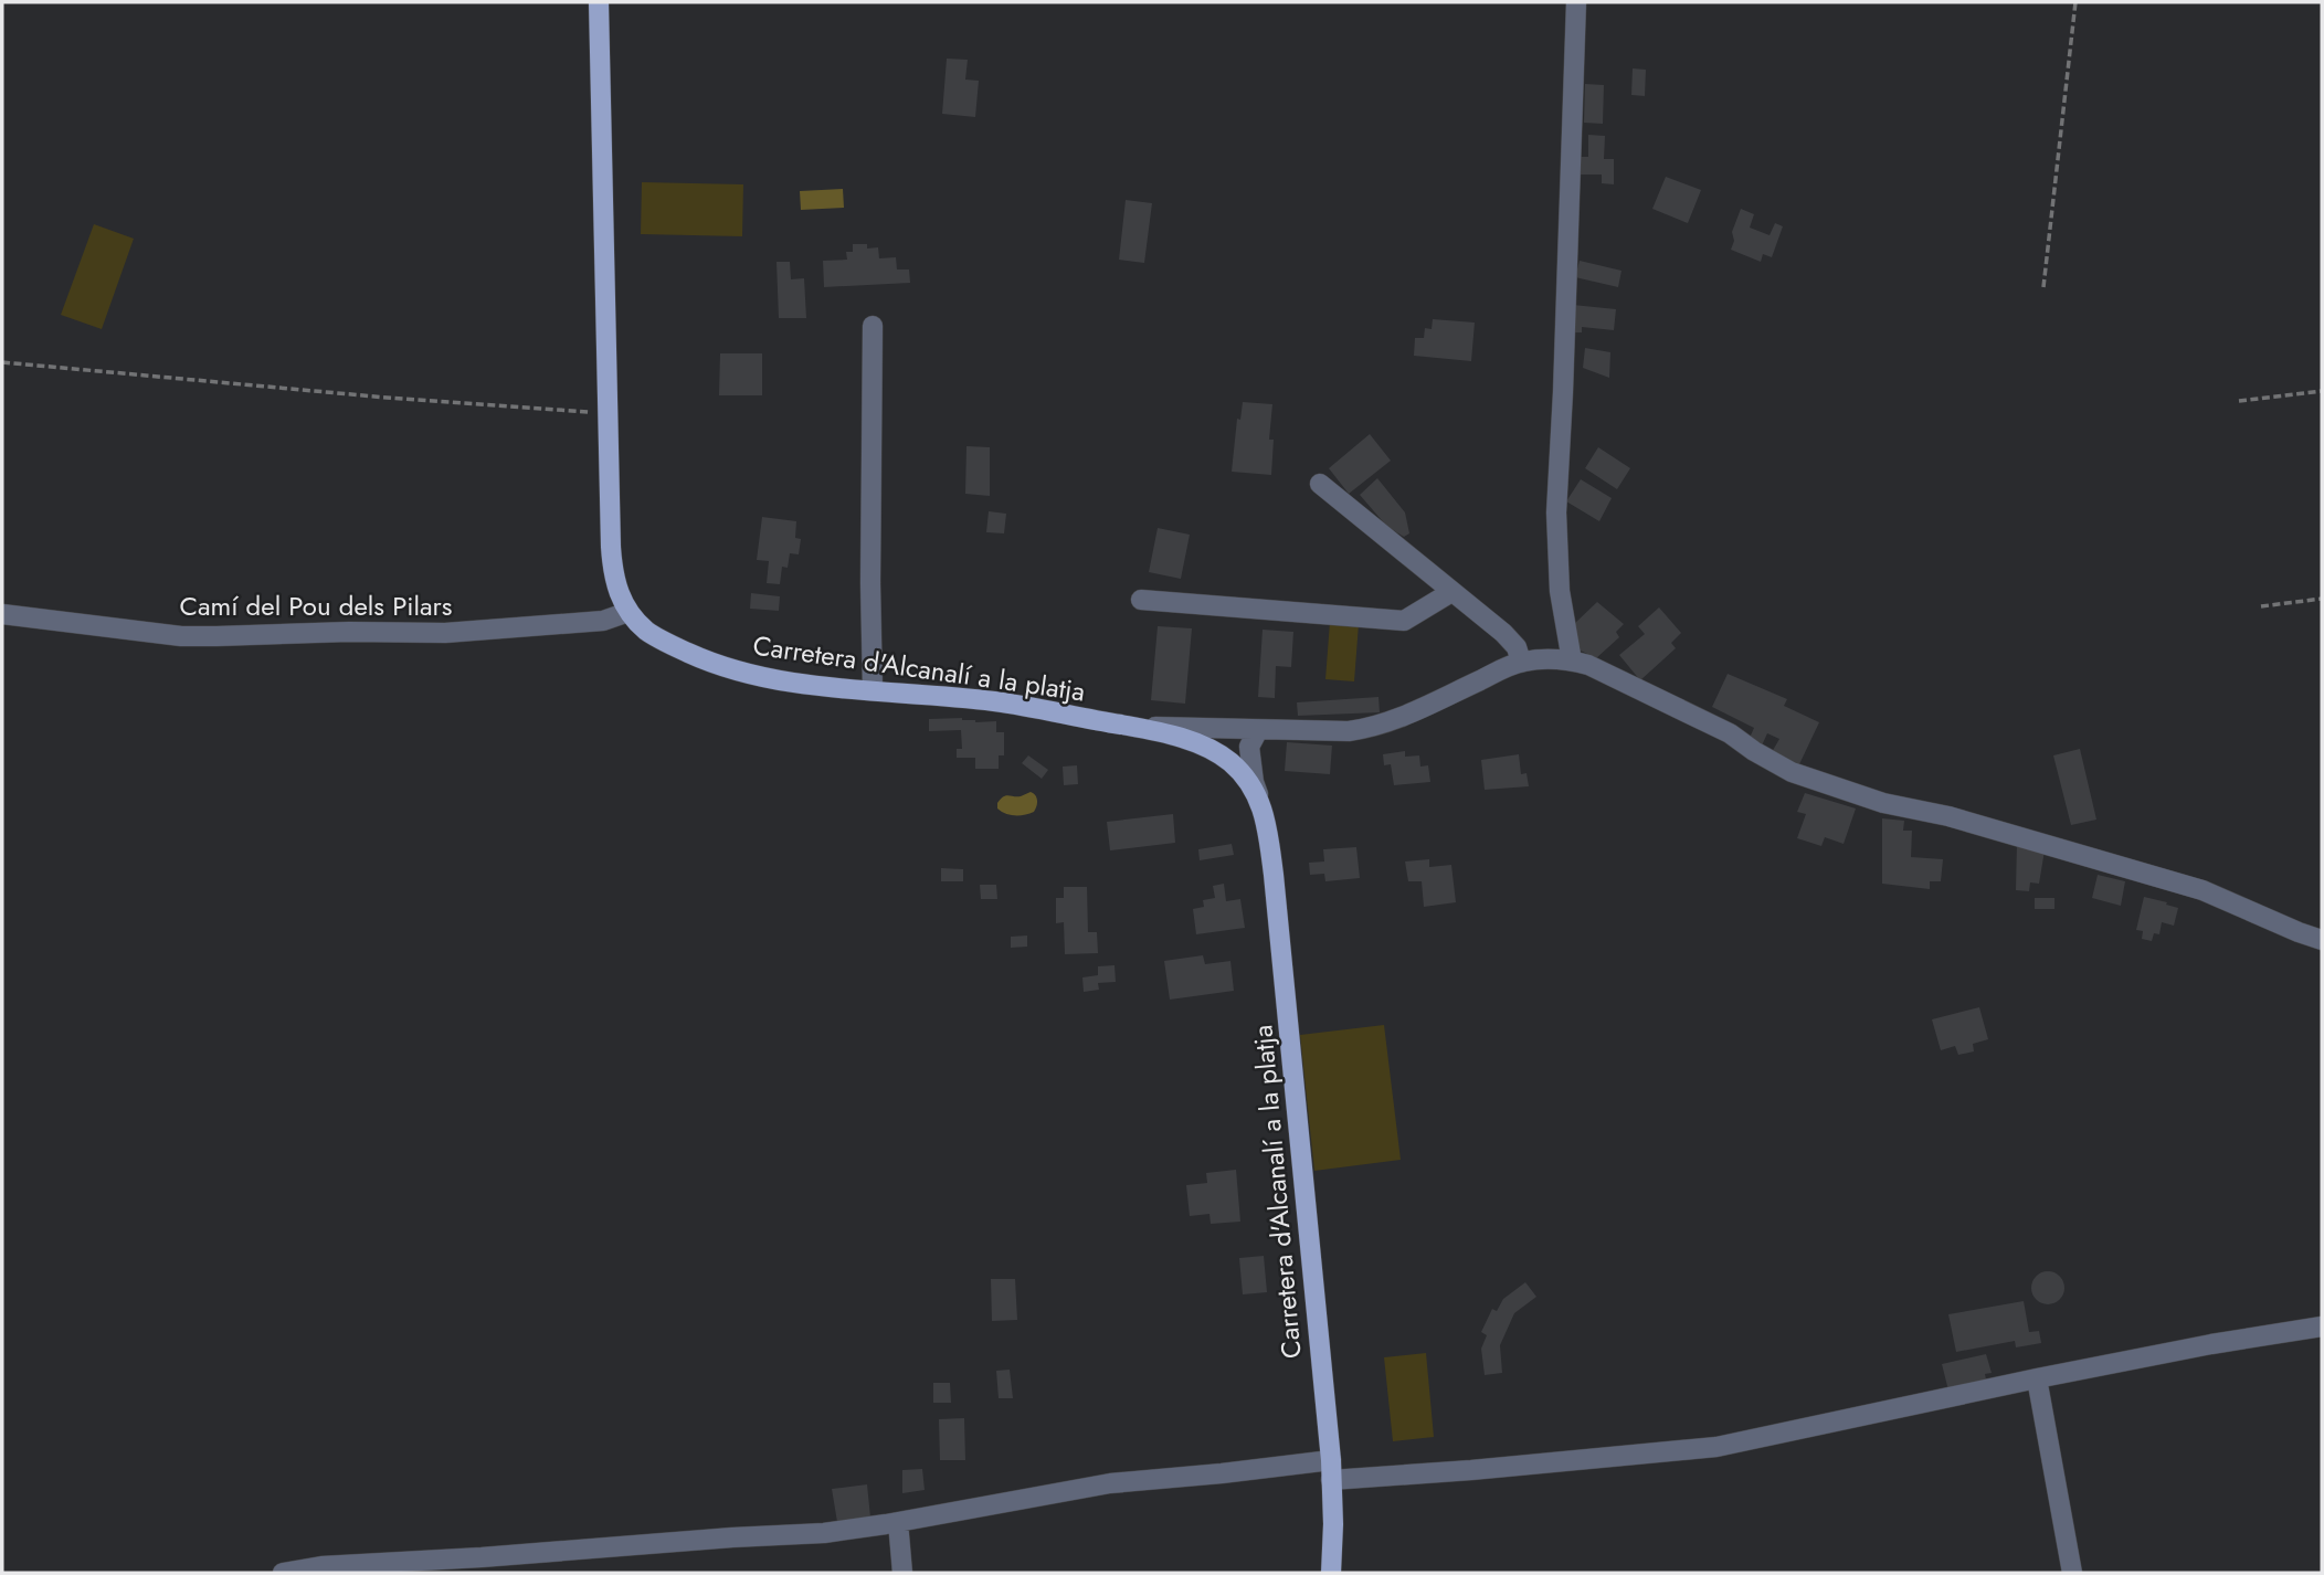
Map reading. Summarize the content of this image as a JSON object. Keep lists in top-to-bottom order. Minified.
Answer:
{"streets":{"main road":["Carretera d'Alcanalí a la platja"],"street":["Camí del Pou dels Pilars"]},"crossings":[["Camí del Pou dels Pilars","Carretera d'Alcanalí a la platja"]]}
